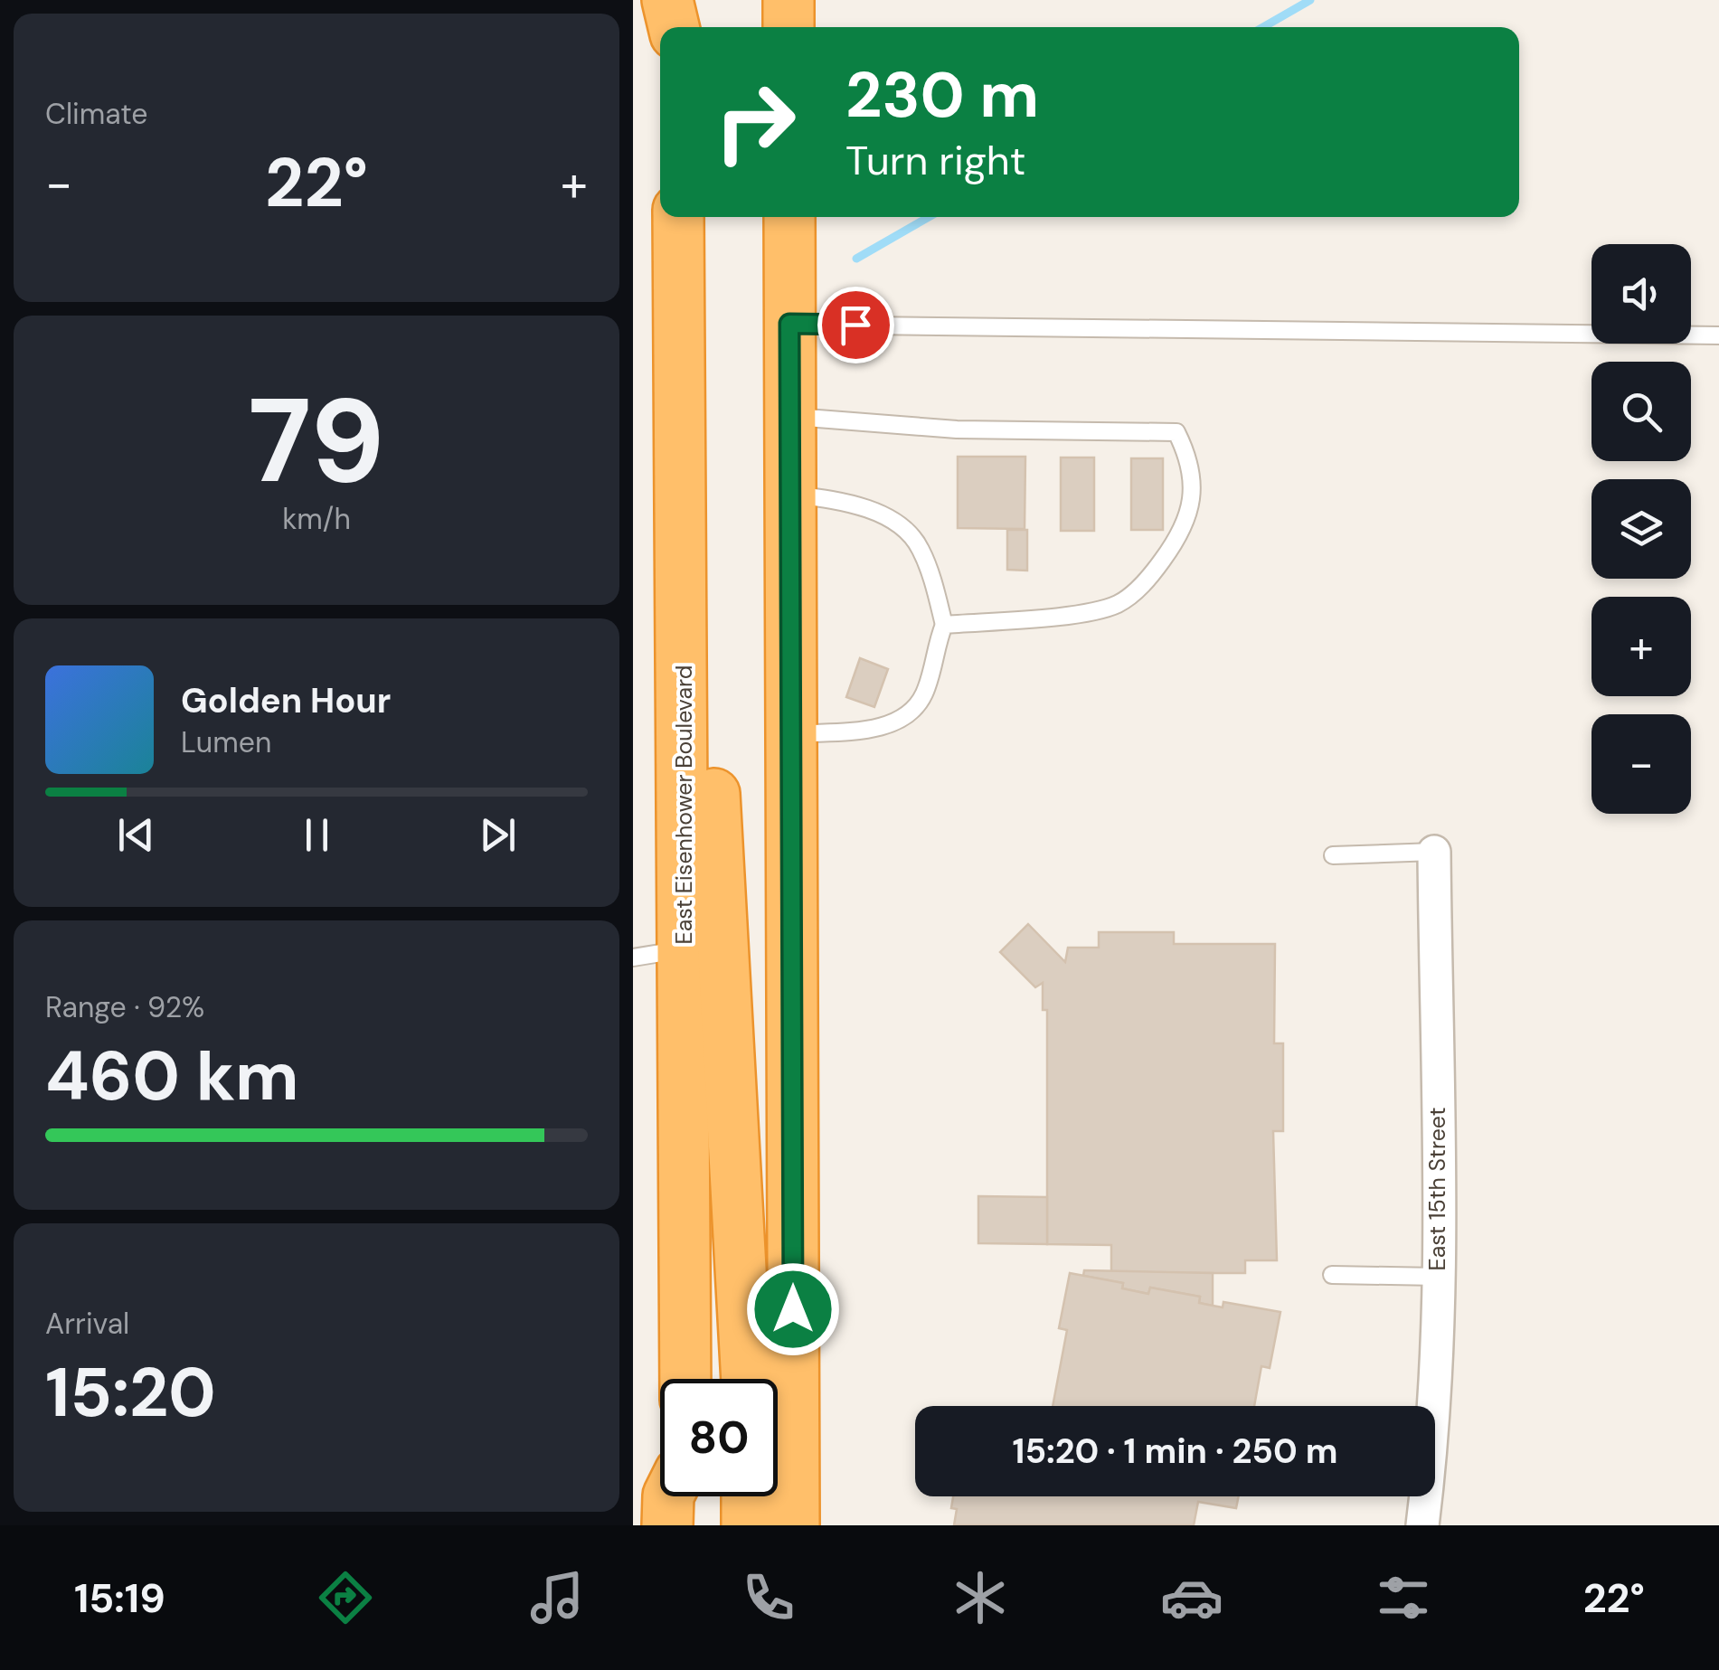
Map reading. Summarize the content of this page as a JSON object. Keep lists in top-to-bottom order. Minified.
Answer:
{"streets":{"highway":["East Eisenhower Boulevard"],"street":["East 15th Street"]},"page":{"tile":["Climate",["79","km/h"],["Range · 92%","460 km"],["Arrival","15:20"]],"turn":["230 m","Turn right"],"heat":["−","22°","+"],"map_buttons":["+","−"],"song":["Golden Hour","Lumen"],"limit":"80","trip":"15:20 · 1 min · 250 m","tabs":["15:19","22°"]}}
